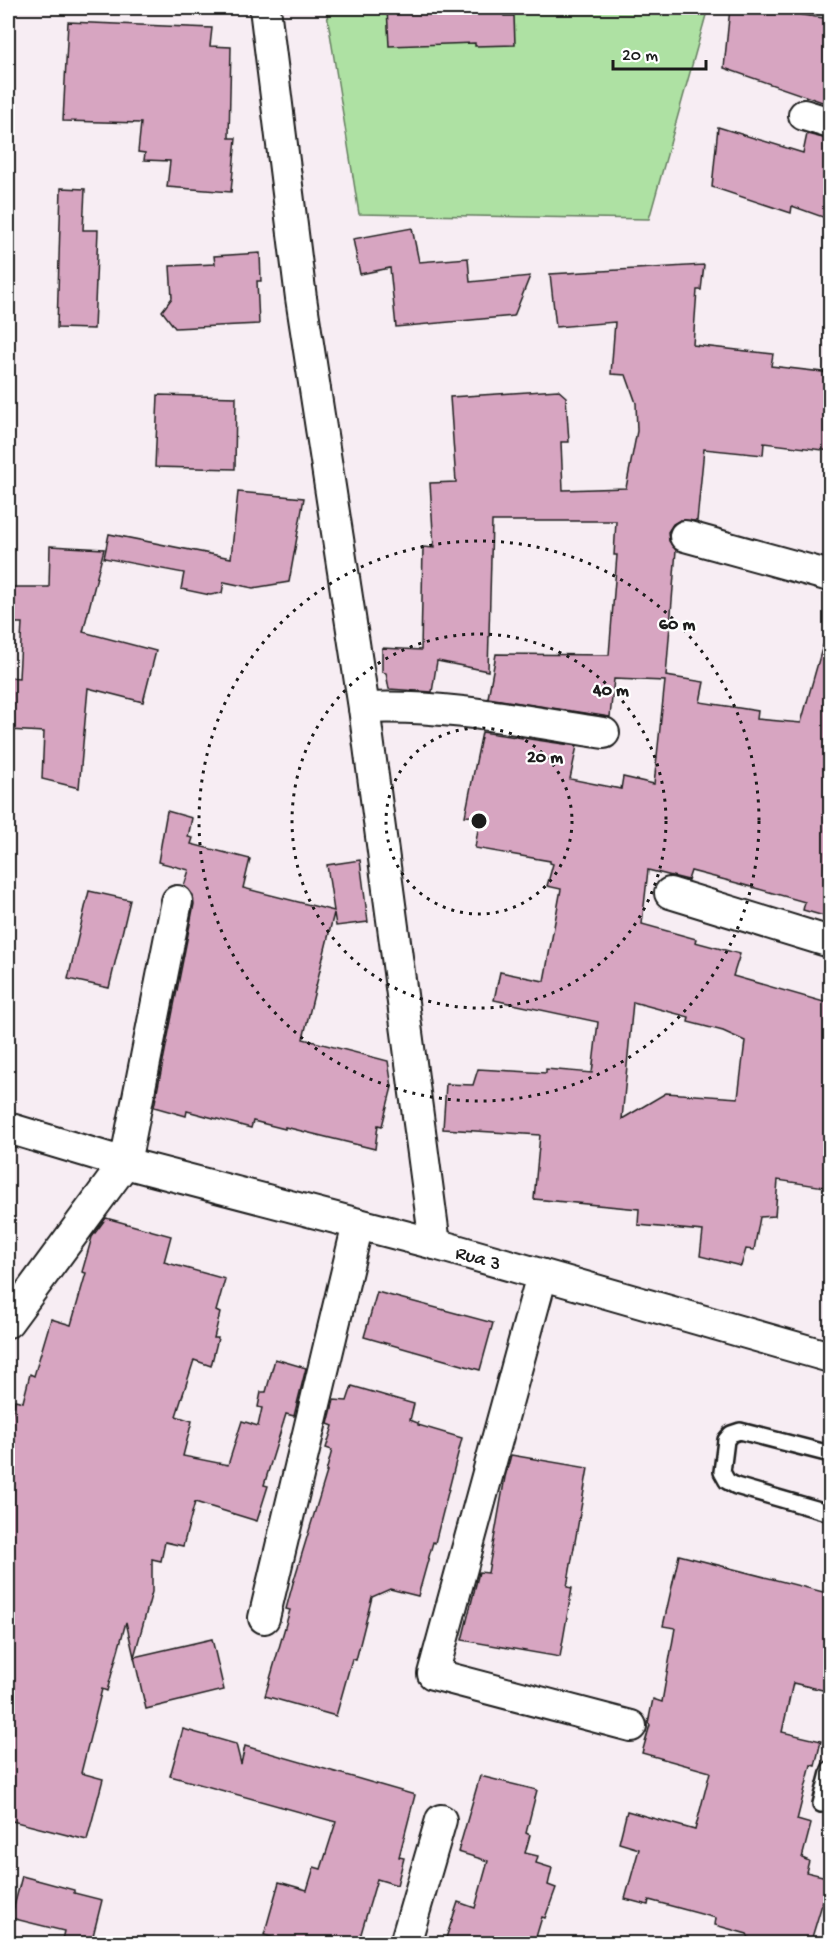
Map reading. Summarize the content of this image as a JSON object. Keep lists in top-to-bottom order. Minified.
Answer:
{"streets":{"street":["Rua 3"]},"scale_bar":"20 m","rings":["60 m","40 m","20 m"]}
